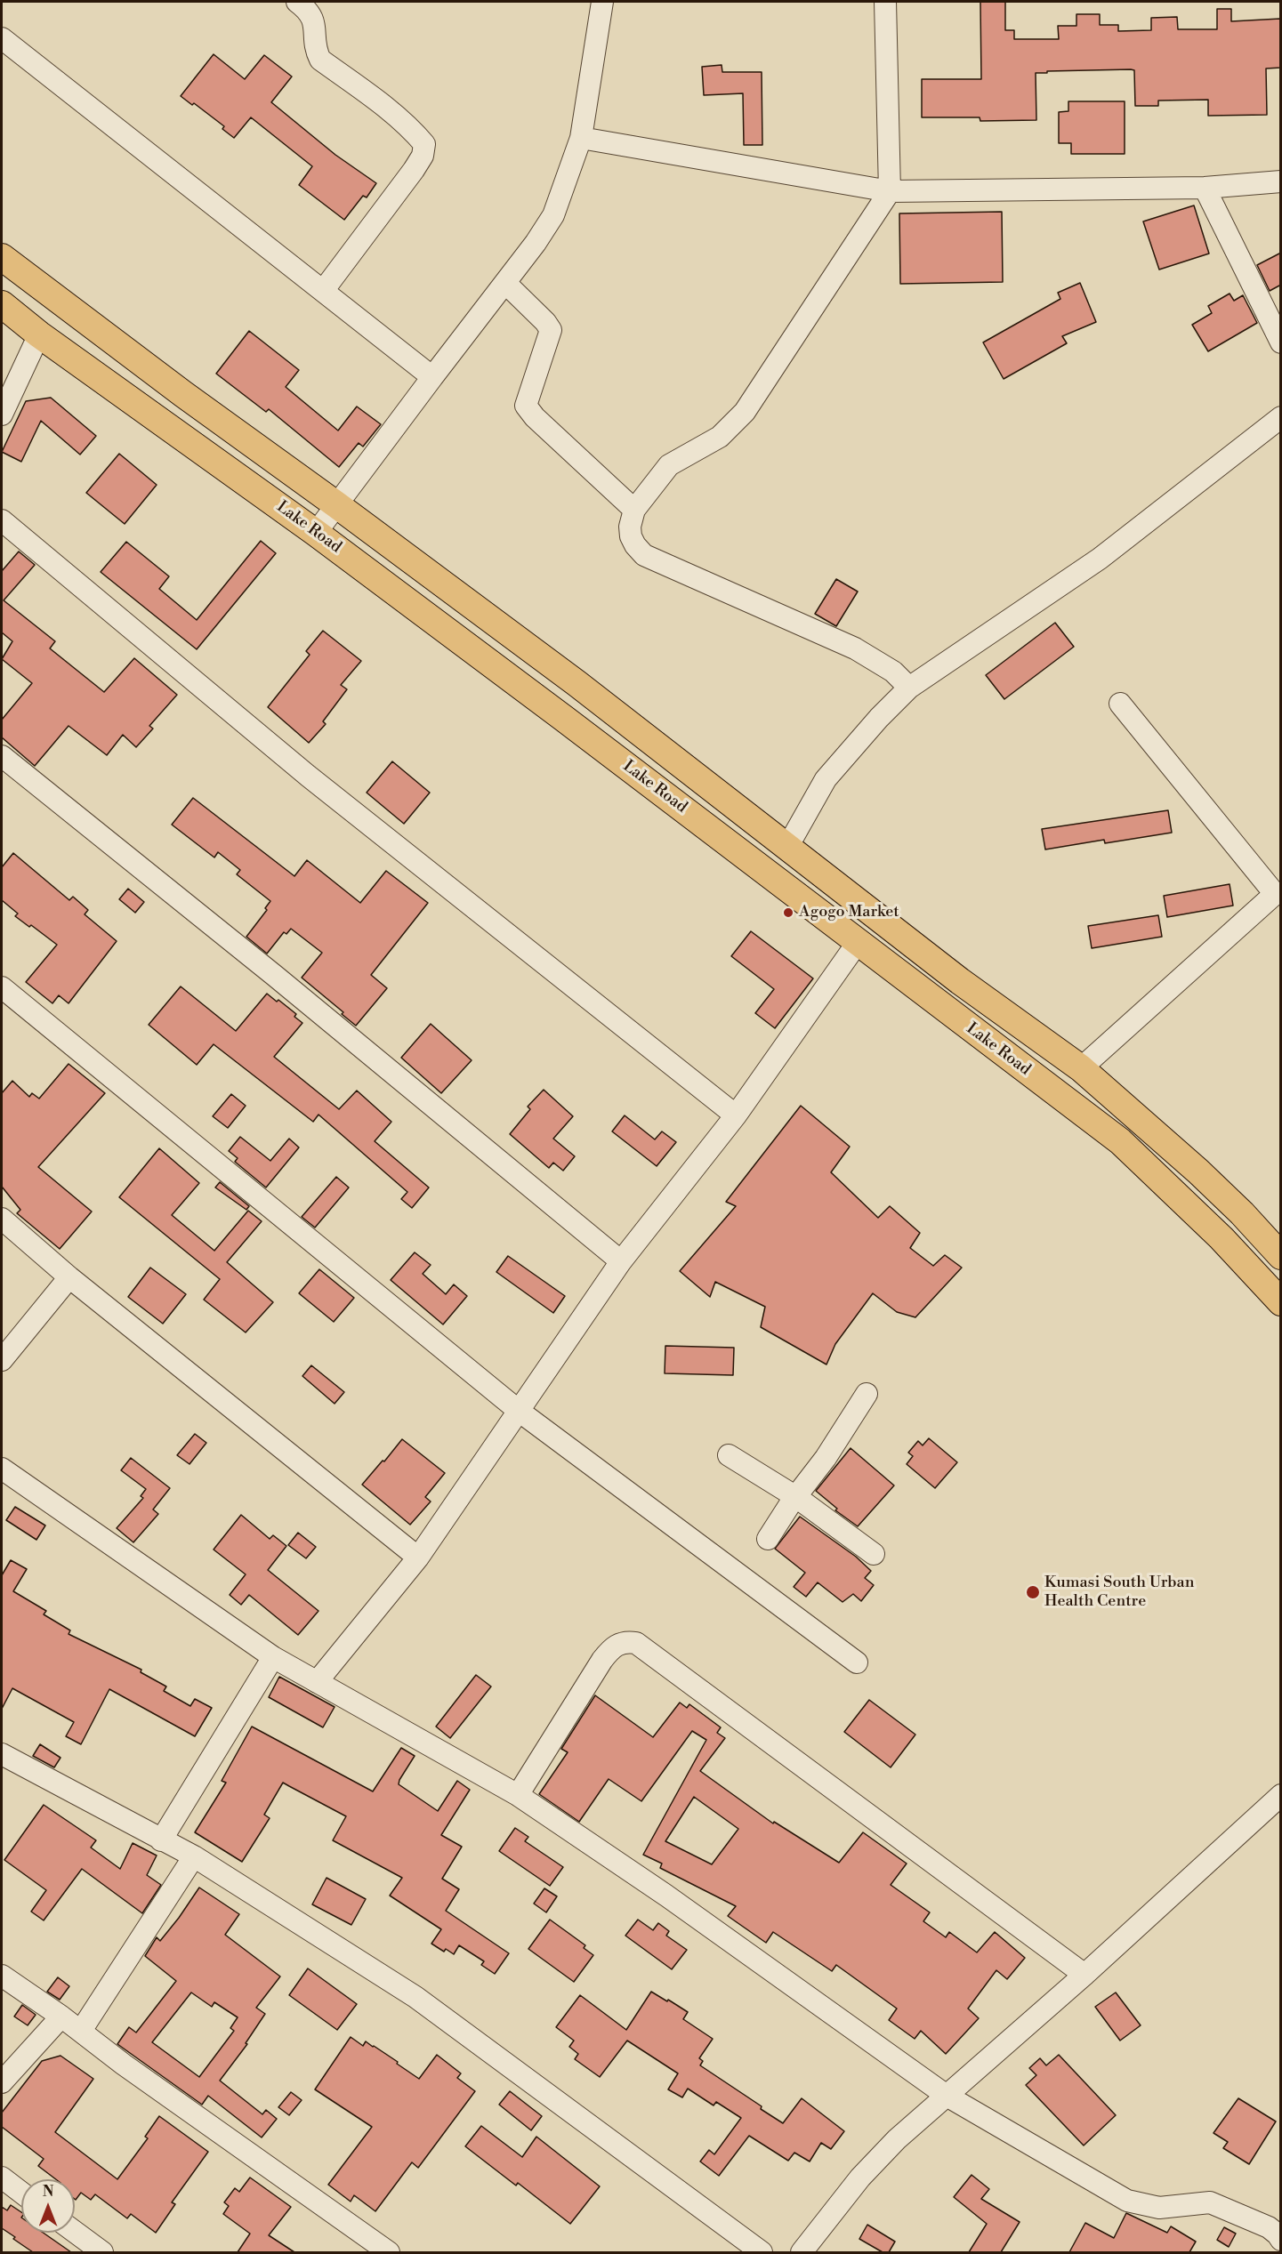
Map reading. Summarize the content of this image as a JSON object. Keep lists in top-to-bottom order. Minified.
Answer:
{"streets":{"main road":["Lake Road"]},"places":["Agogo Market","Kumasi South Urban Health Centre"],"north":"top"}
